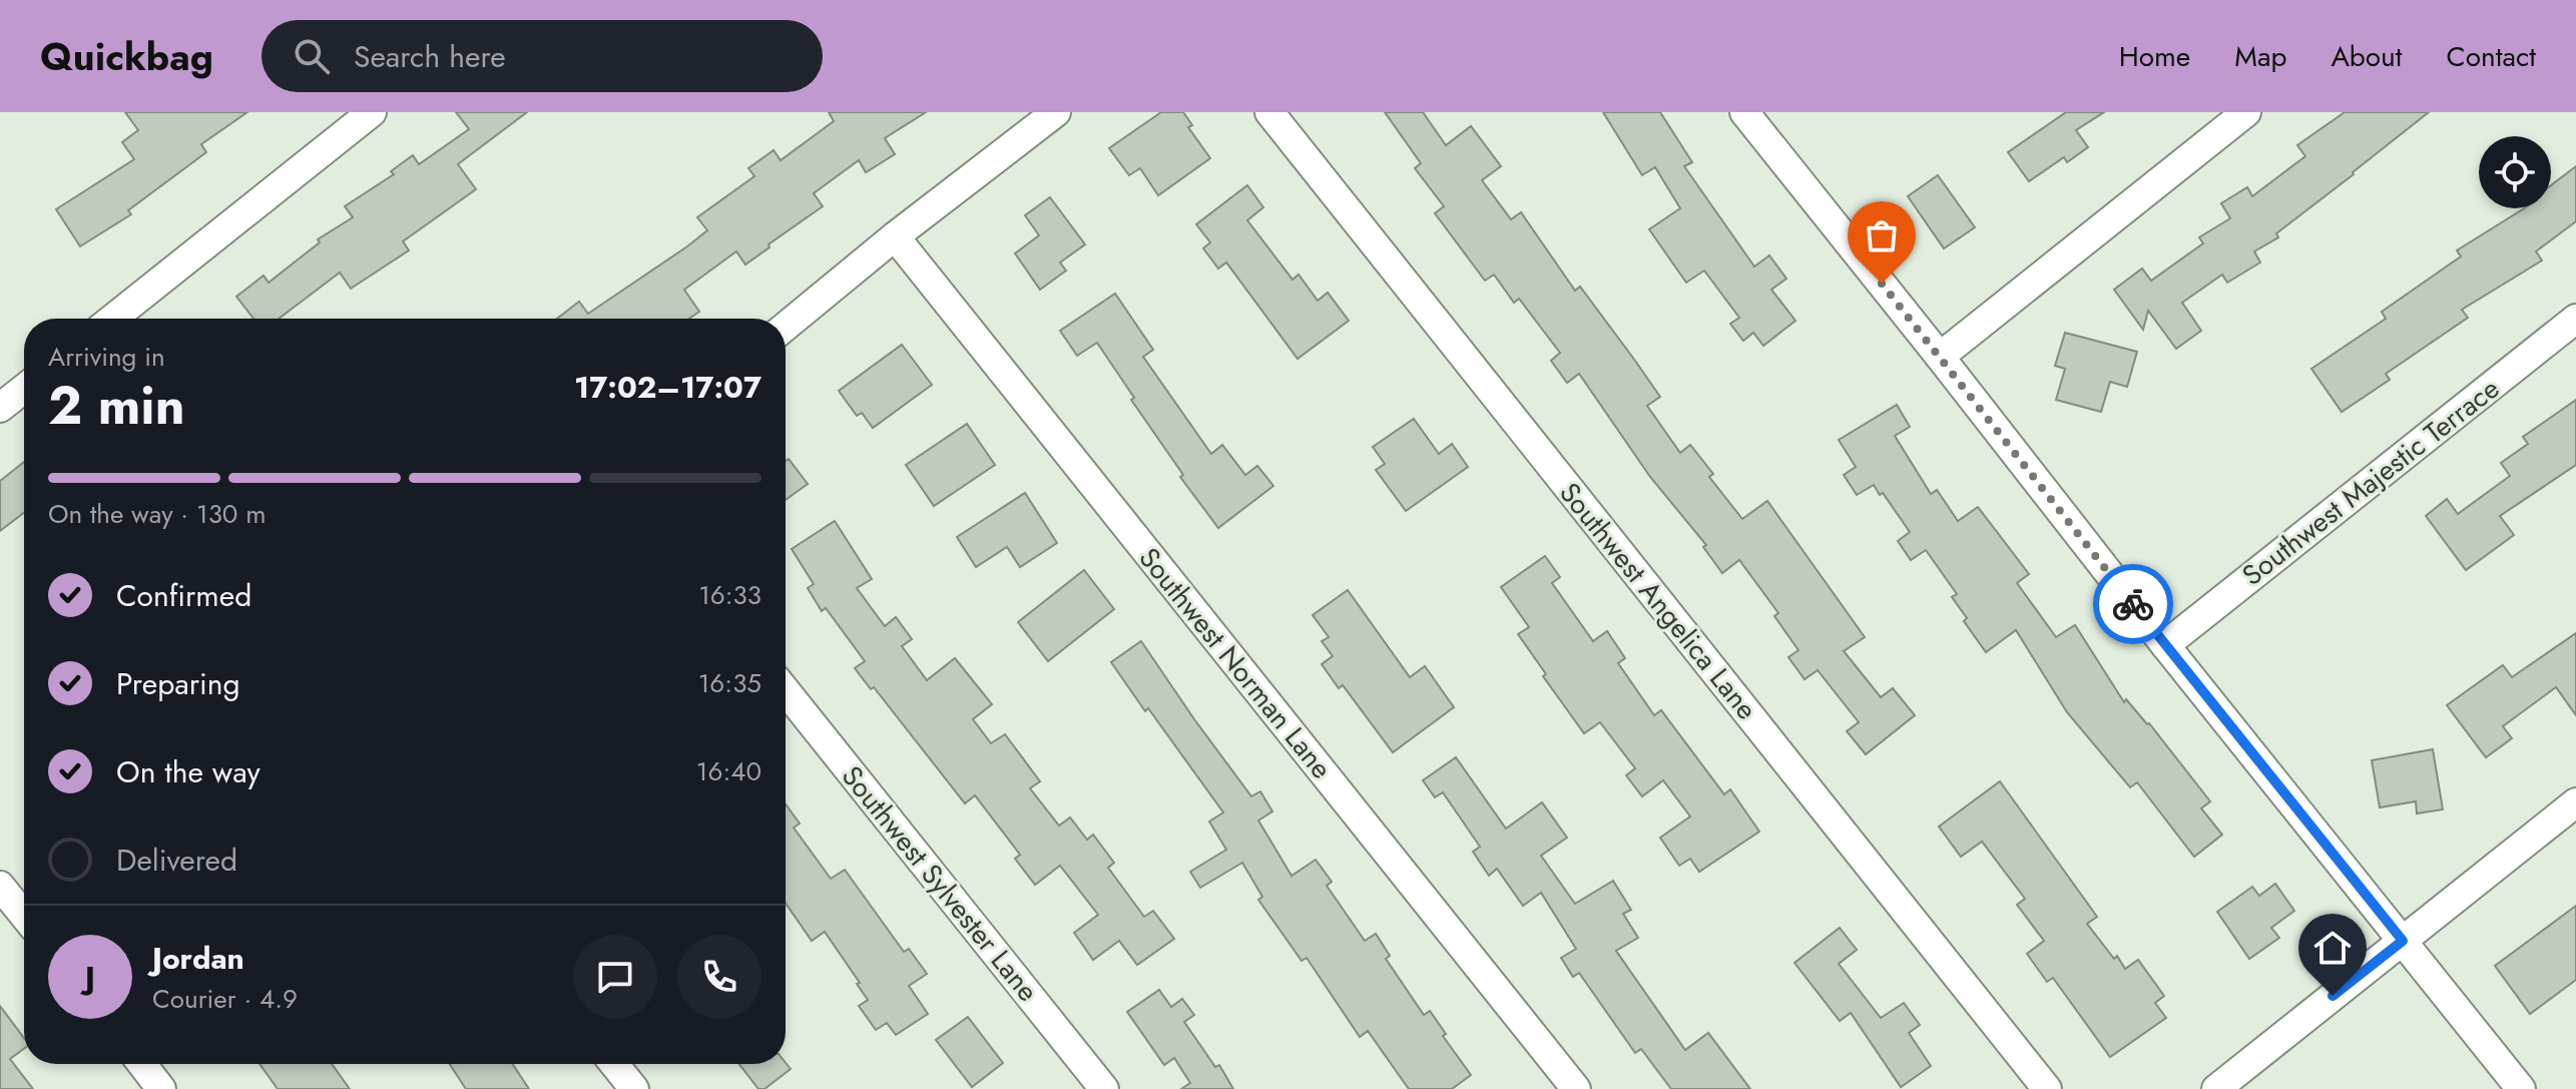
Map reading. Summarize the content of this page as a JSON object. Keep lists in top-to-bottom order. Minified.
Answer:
{"streets":{"street":["Southwest Majestic Terrace","Southwest Angelica Lane","Southwest Norman Lane","Southwest Sylvester Lane"]},"page":{"header":"Quickbag","search":"Search here","nav":["Home","Map","About","Contact"],"heading":["2 min","Arriving in","17:02–17:07"],"panel":["Jordan","Courier · 4.9"],"bar":"On the way · 130 m","list":[["Confirmed","16:33"],["Preparing","16:35"],["On the way","16:40"],"Delivered"],"round":"J"}}
